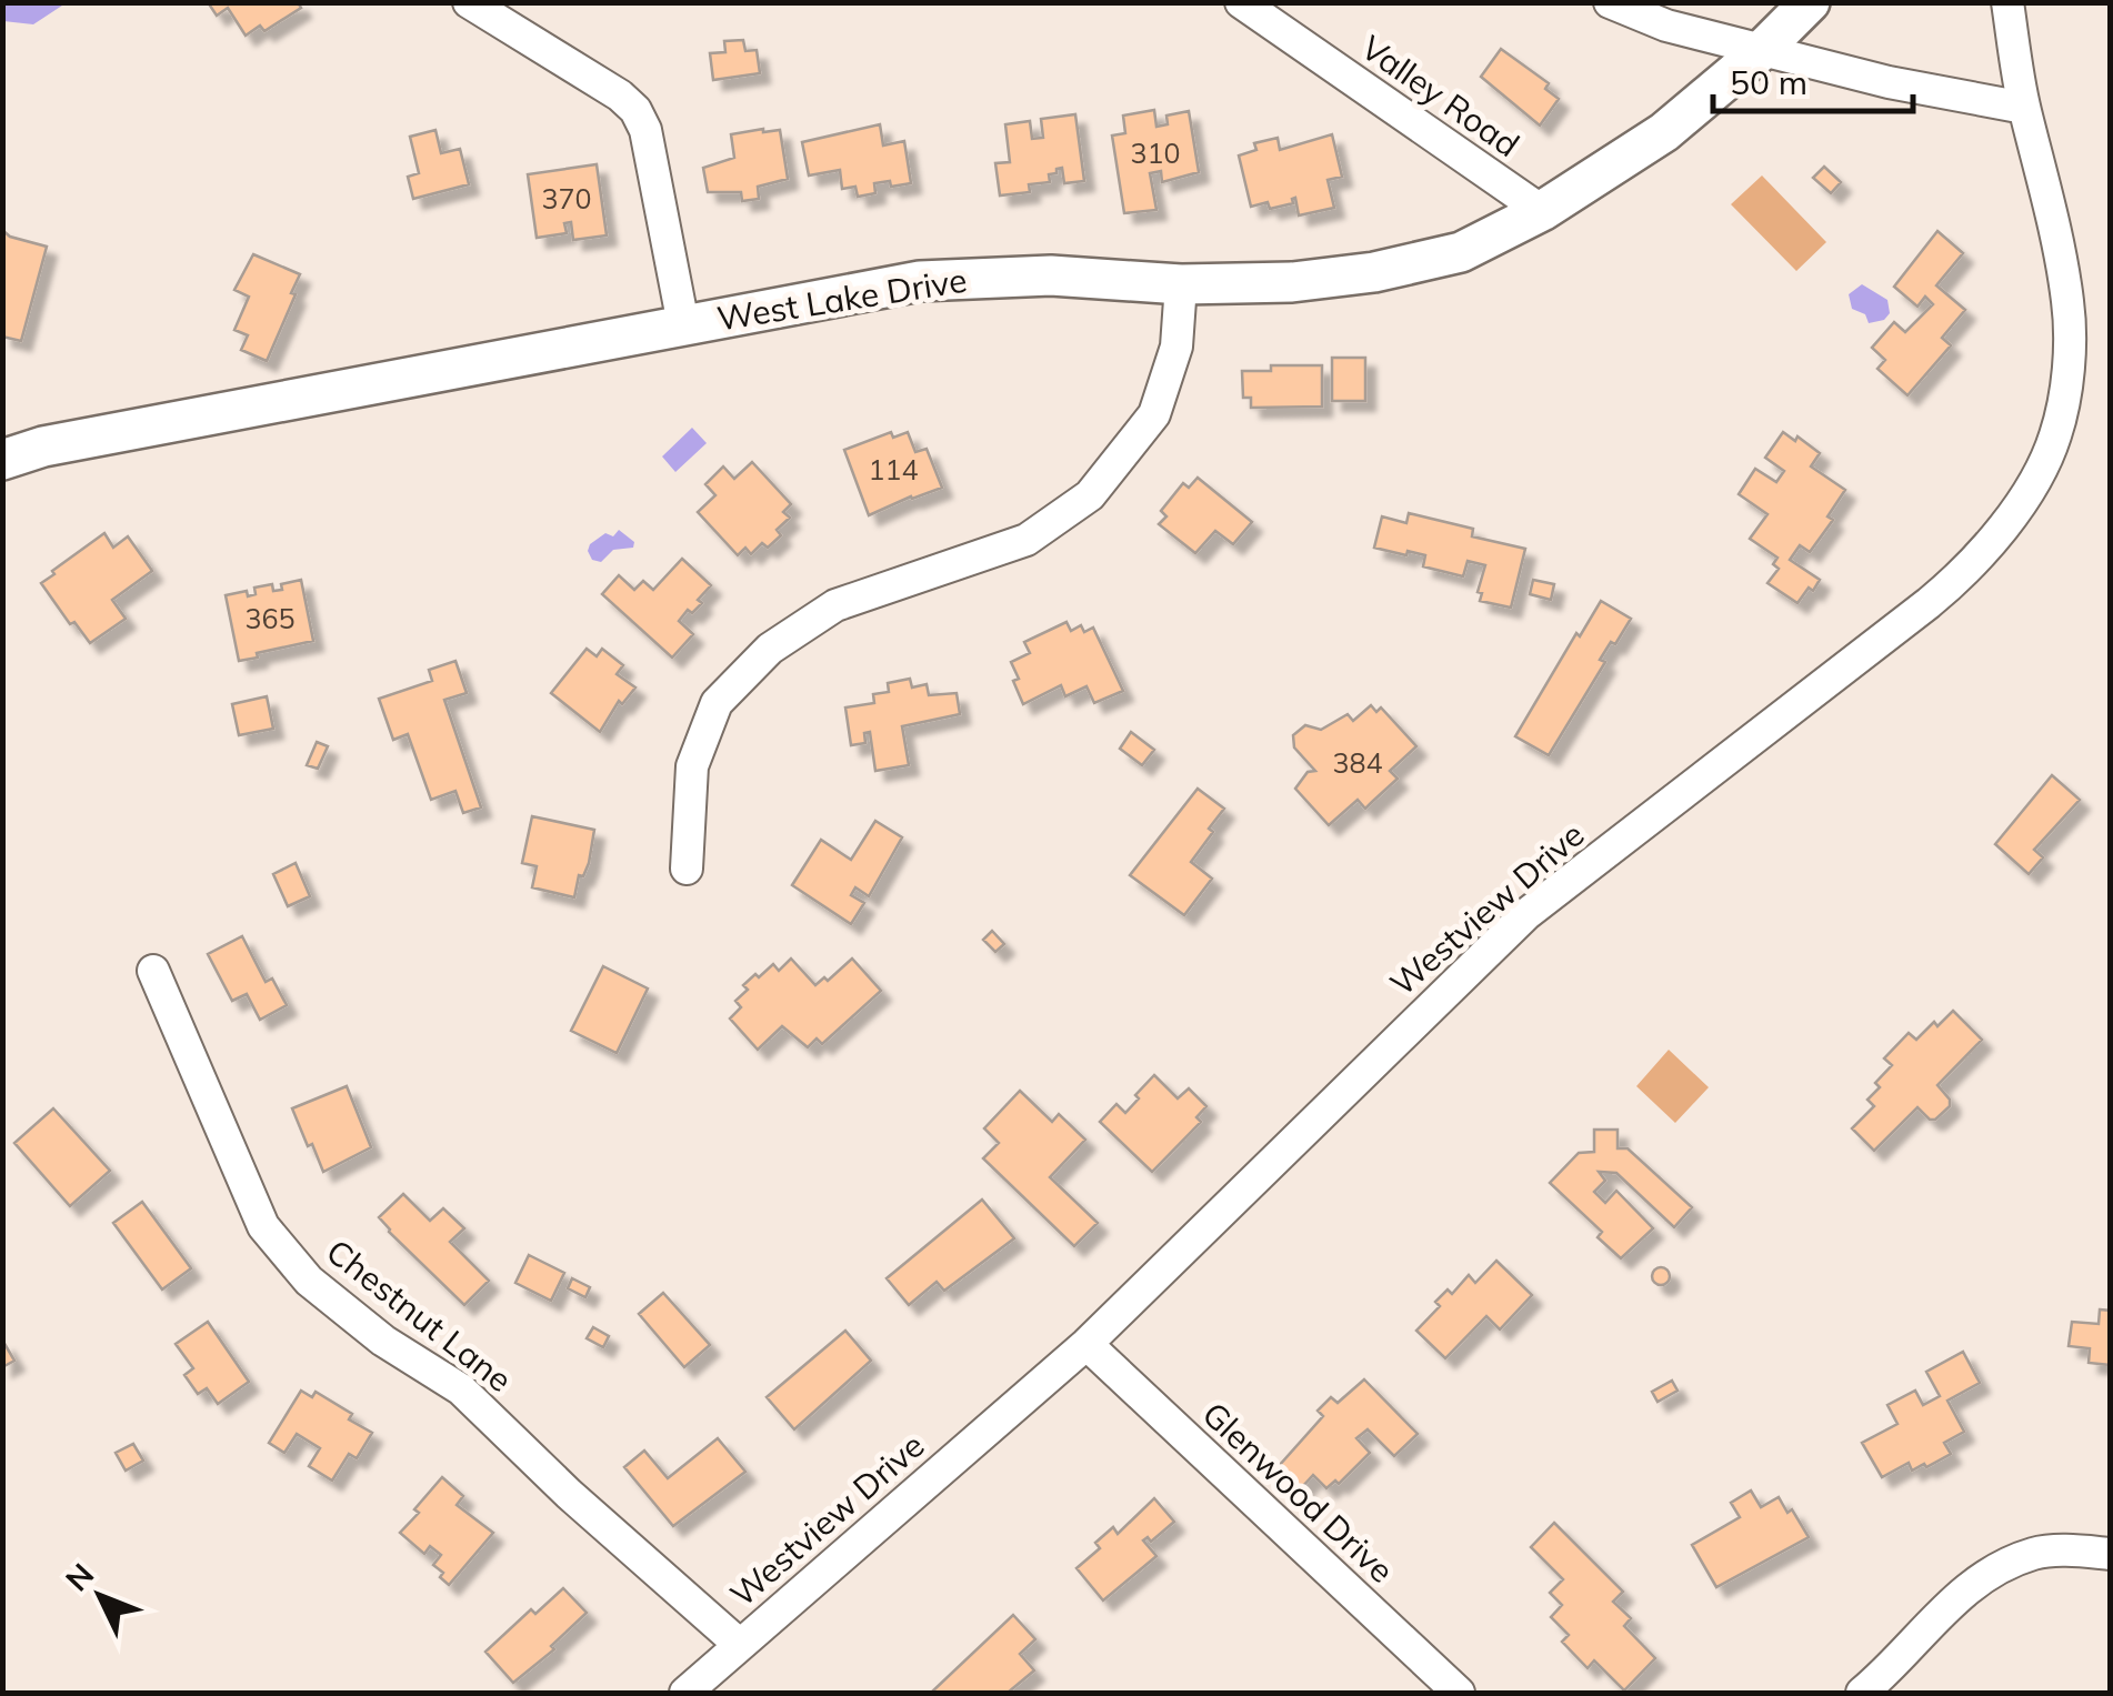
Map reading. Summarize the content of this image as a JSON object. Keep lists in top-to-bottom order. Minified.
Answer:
{"streets":{"main road":["West Lake Drive"],"street":["Valley Road","Westview Drive","Chestnut Lane","Glenwood Drive"]},"crossings":[["Valley Road","West Lake Drive"],["Westview Drive","Chestnut Lane"],["Westview Drive","Glenwood Drive"]],"house_numbers":["310","370","114","365","384"],"scale_bar":"50 m","north":"top left"}
